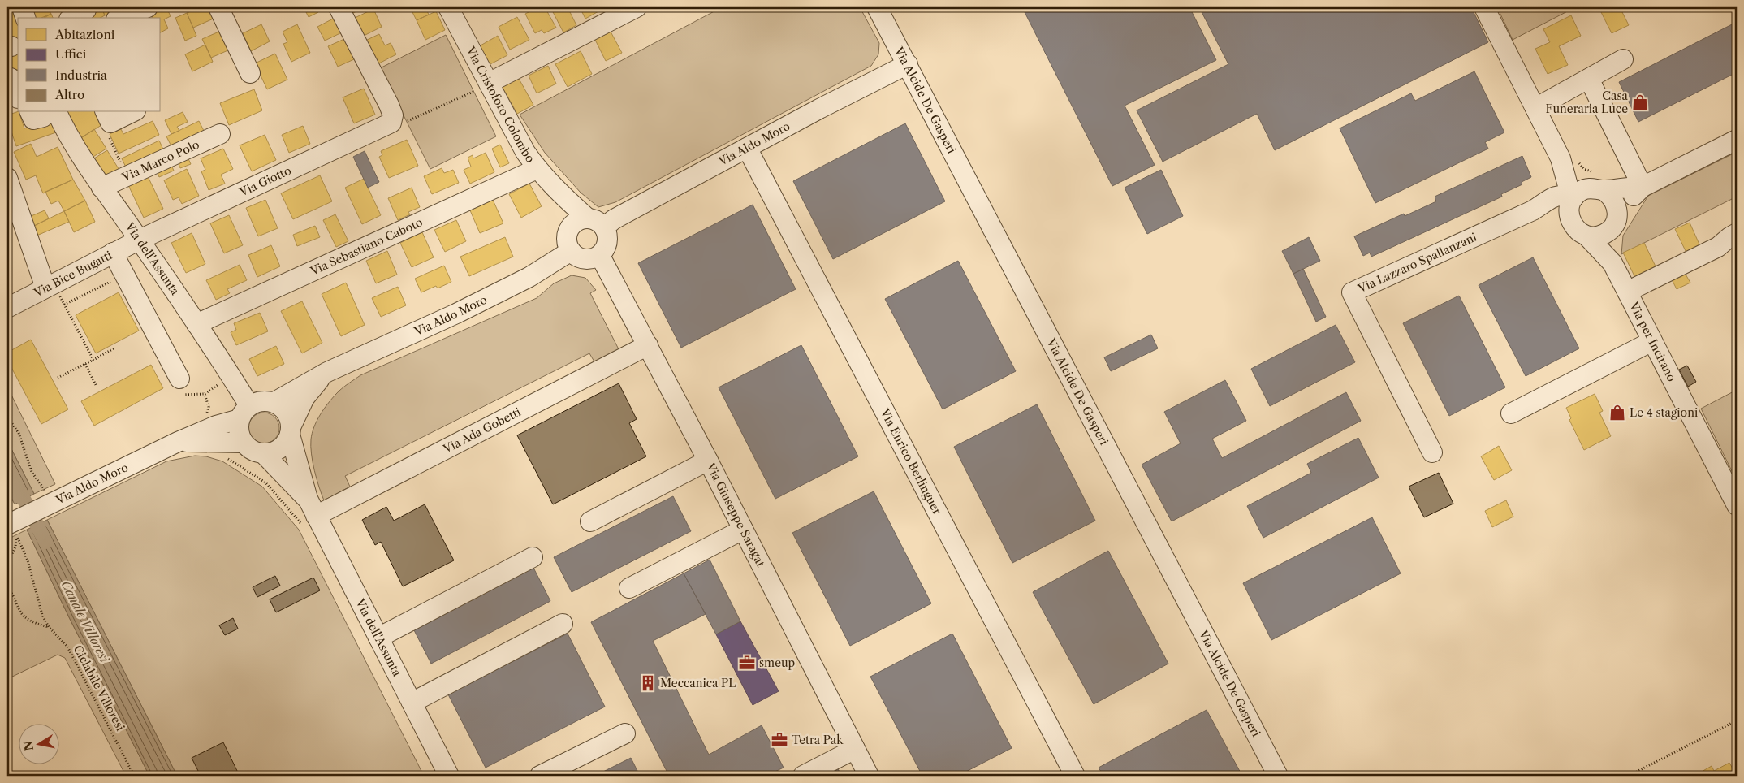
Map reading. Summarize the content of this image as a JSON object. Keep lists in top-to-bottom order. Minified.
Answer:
{"streets":{"street":["Via Alcide De Gasperi","Via Cristoforo Colombo","Via Aldo Moro","Via Marco Polo","Via Giotto","Via Sebastiano Caboto","Via dell'Assunta","Via Lazzaro Spallanzani","Via Bice Bugatti","Via per Incirano","Via Ada Gobetti","Via Enrico Berlinguer","Via Giuseppe Saragat"],"path":["Ciclabile Villoresi"]},"crossings":[["Via Alcide De Gasperi","Via Aldo Moro"],["Via Cristoforo Colombo","Via Aldo Moro"],["Via Cristoforo Colombo","Via Sebastiano Caboto"],["Via Cristoforo Colombo","Via Giuseppe Saragat"],["Via Aldo Moro","Via dell'Assunta"],["Via Aldo Moro","Via Enrico Berlinguer"],["Via Aldo Moro","Via Giuseppe Saragat"],["Via Aldo Moro","Ciclabile Villoresi"],["Via Marco Polo","Via dell'Assunta"],["Via Giotto","Via dell'Assunta"],["Via Giotto","Via Bice Bugatti"],["Via Sebastiano Caboto","Via dell'Assunta"],["Via dell'Assunta","Via Bice Bugatti"],["Via dell'Assunta","Via Ada Gobetti"],["Via Lazzaro Spallanzani","Via per Incirano"],["Via Ada Gobetti","Via Giuseppe Saragat"]],"water":["Canale Villoresi"],"places":{"shop":["Casa Funeraria Luce","Le 4 stagioni"],"office":["smeup","Tetra Pak"],"building":["Meccanica PL"]},"legend":["Abitazioni","Uffici","Industria","Altro"],"north":"left"}
